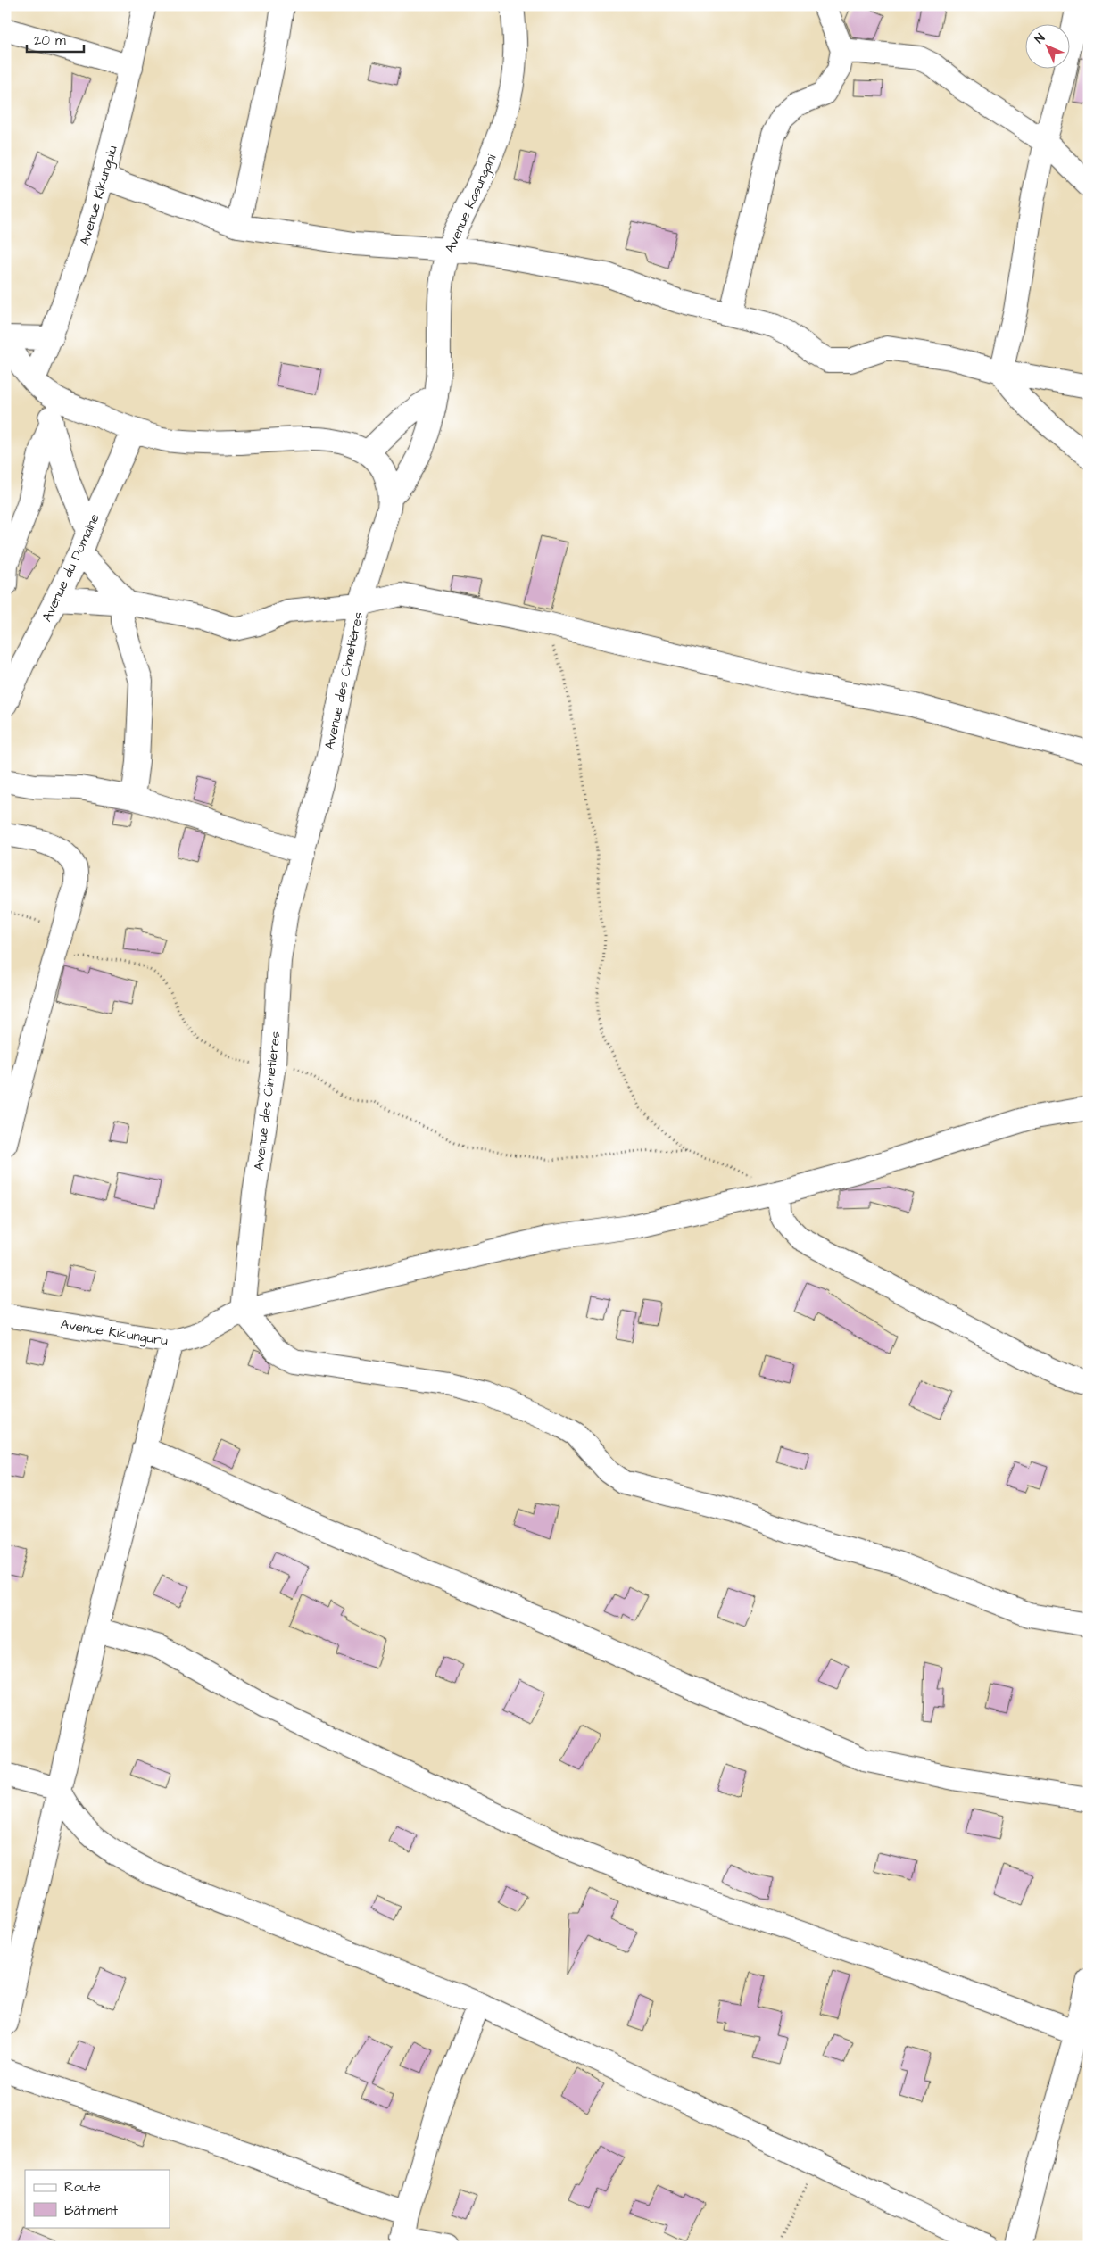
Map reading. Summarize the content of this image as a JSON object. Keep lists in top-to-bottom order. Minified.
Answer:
{"streets":{"street":["Avenue Kikungulu","Avenue Kasungani","Avenue du Domaine","Avenue des Cimetières","Avenue Kikunguru"]},"crossings":[["Avenue Kasungani","Avenue des Cimetières"],["Avenue des Cimetières","Avenue Kikunguru"]],"legend":["Route","Bâtiment"],"scale_bar":"20 m","north":"top left"}
